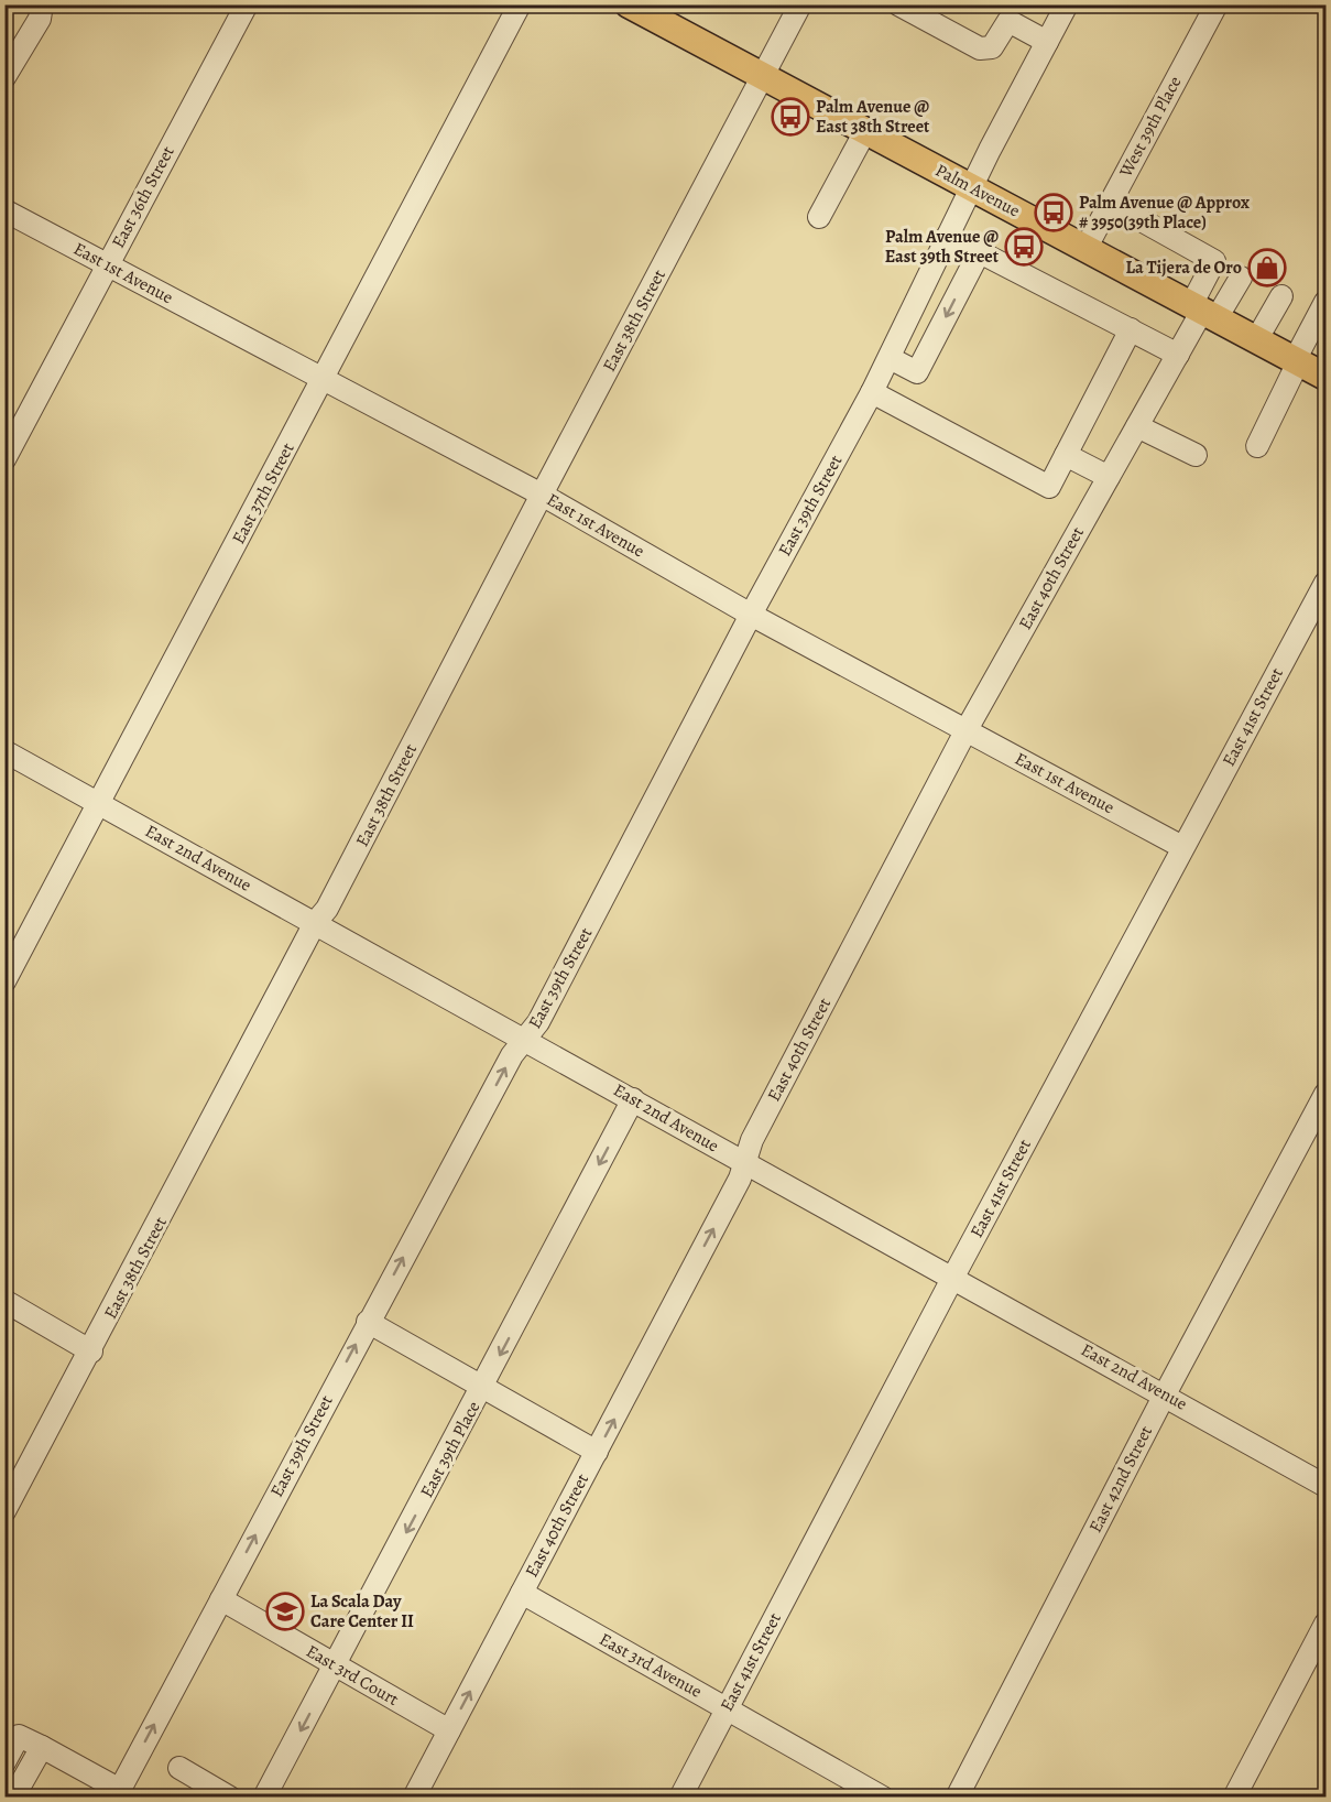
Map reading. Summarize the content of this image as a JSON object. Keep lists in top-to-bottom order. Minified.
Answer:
{"streets":{"main road":["Palm Avenue"],"street":["West 39th Place","East 36th Street","East 1st Avenue","East 38th Street","East 37th Street","East 39th Street","East 40th Street","East 41st Street","East 2nd Avenue","East 39th Place","East 42nd Street","East 3rd Avenue","East 3rd Court"]},"crossings":[["West 39th Place","Palm Avenue"],["Palm Avenue","East 38th Street"],["Palm Avenue","East 39th Street"],["Palm Avenue","East 40th Street"],["East 36th Street","East 1st Avenue"],["East 1st Avenue","East 38th Street"],["East 1st Avenue","East 37th Street"],["East 1st Avenue","East 39th Street"],["East 1st Avenue","East 40th Street"],["East 1st Avenue","East 41st Street"],["East 38th Street","East 2nd Avenue"],["East 37th Street","East 2nd Avenue"],["East 39th Street","East 2nd Avenue"],["East 39th Street","East 3rd Court"],["East 40th Street","East 2nd Avenue"],["East 40th Street","East 3rd Avenue"],["East 40th Street","East 3rd Court"],["East 41st Street","East 2nd Avenue"],["East 41st Street","East 3rd Avenue"],["East 2nd Avenue","East 39th Place"],["East 2nd Avenue","East 42nd Street"],["East 39th Place","East 3rd Court"]],"one_way":["East 39th Street","East 39th Place"],"places":{"bus stop":["Palm Avenue @ East 38th Street","Palm Avenue @ Approx # 3950(39th Place)","Palm Avenue @ East 39th Street"],"shop":["La Tijera de Oro"],"school or university":["La Scala Day Care Center II"]}}
